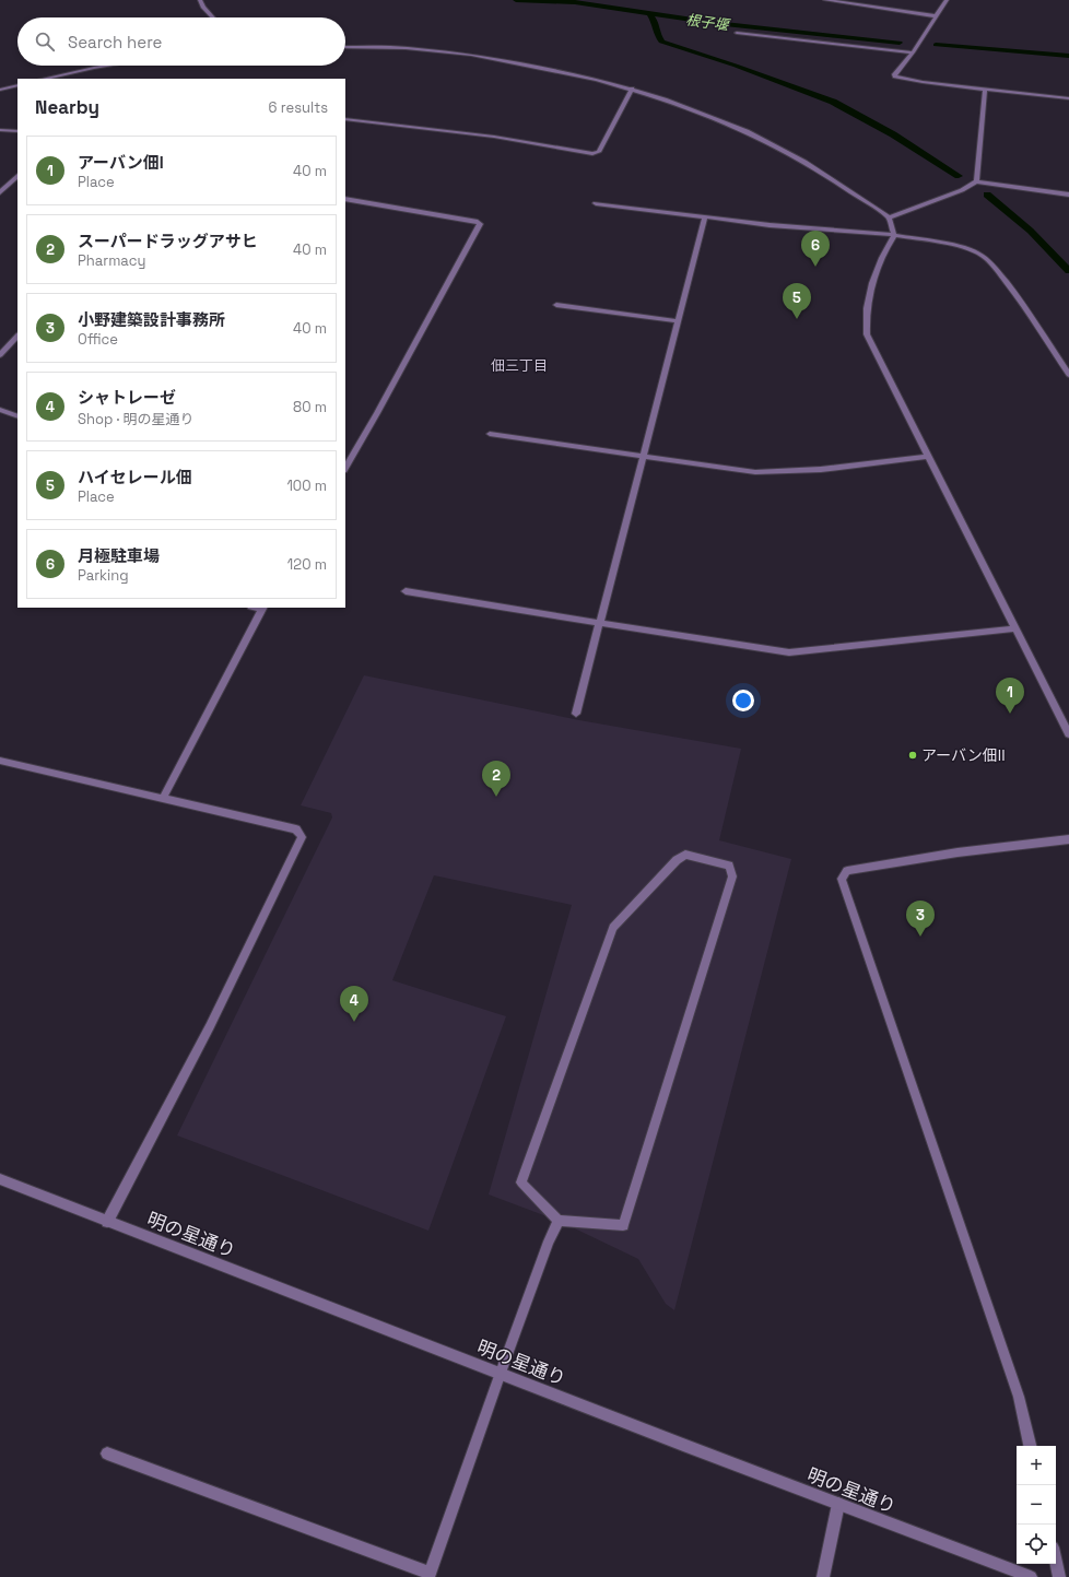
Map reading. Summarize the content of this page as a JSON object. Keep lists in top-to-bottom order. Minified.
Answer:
{"streets":{"street":["明の星通り"]},"districts":["佃三丁目"],"water":["根子堰"],"places":["アーバン佃II"],"page":{"search":"Search here","heading":["Nearby","6 results"],"list":[{"mark":"1","name":"アーバン佃I","note":"Place","value":"40 m"},{"mark":"2","name":"スーパードラッグアサヒ","note":"Pharmacy","value":"40 m"},{"mark":"3","name":"小野建築設計事務所","note":"Office","value":"40 m"},{"mark":"4","name":"シャトレーゼ","note":"Shop · 明の星通り","value":"80 m"},{"mark":"5","name":"ハイセレール佃","note":"Place","value":"100 m"},{"mark":"6","name":"月極駐車場","note":"Parking","value":"120 m"}],"pins":["6","5","1","2","3","4"],"map_buttons":["+","−"]}}
